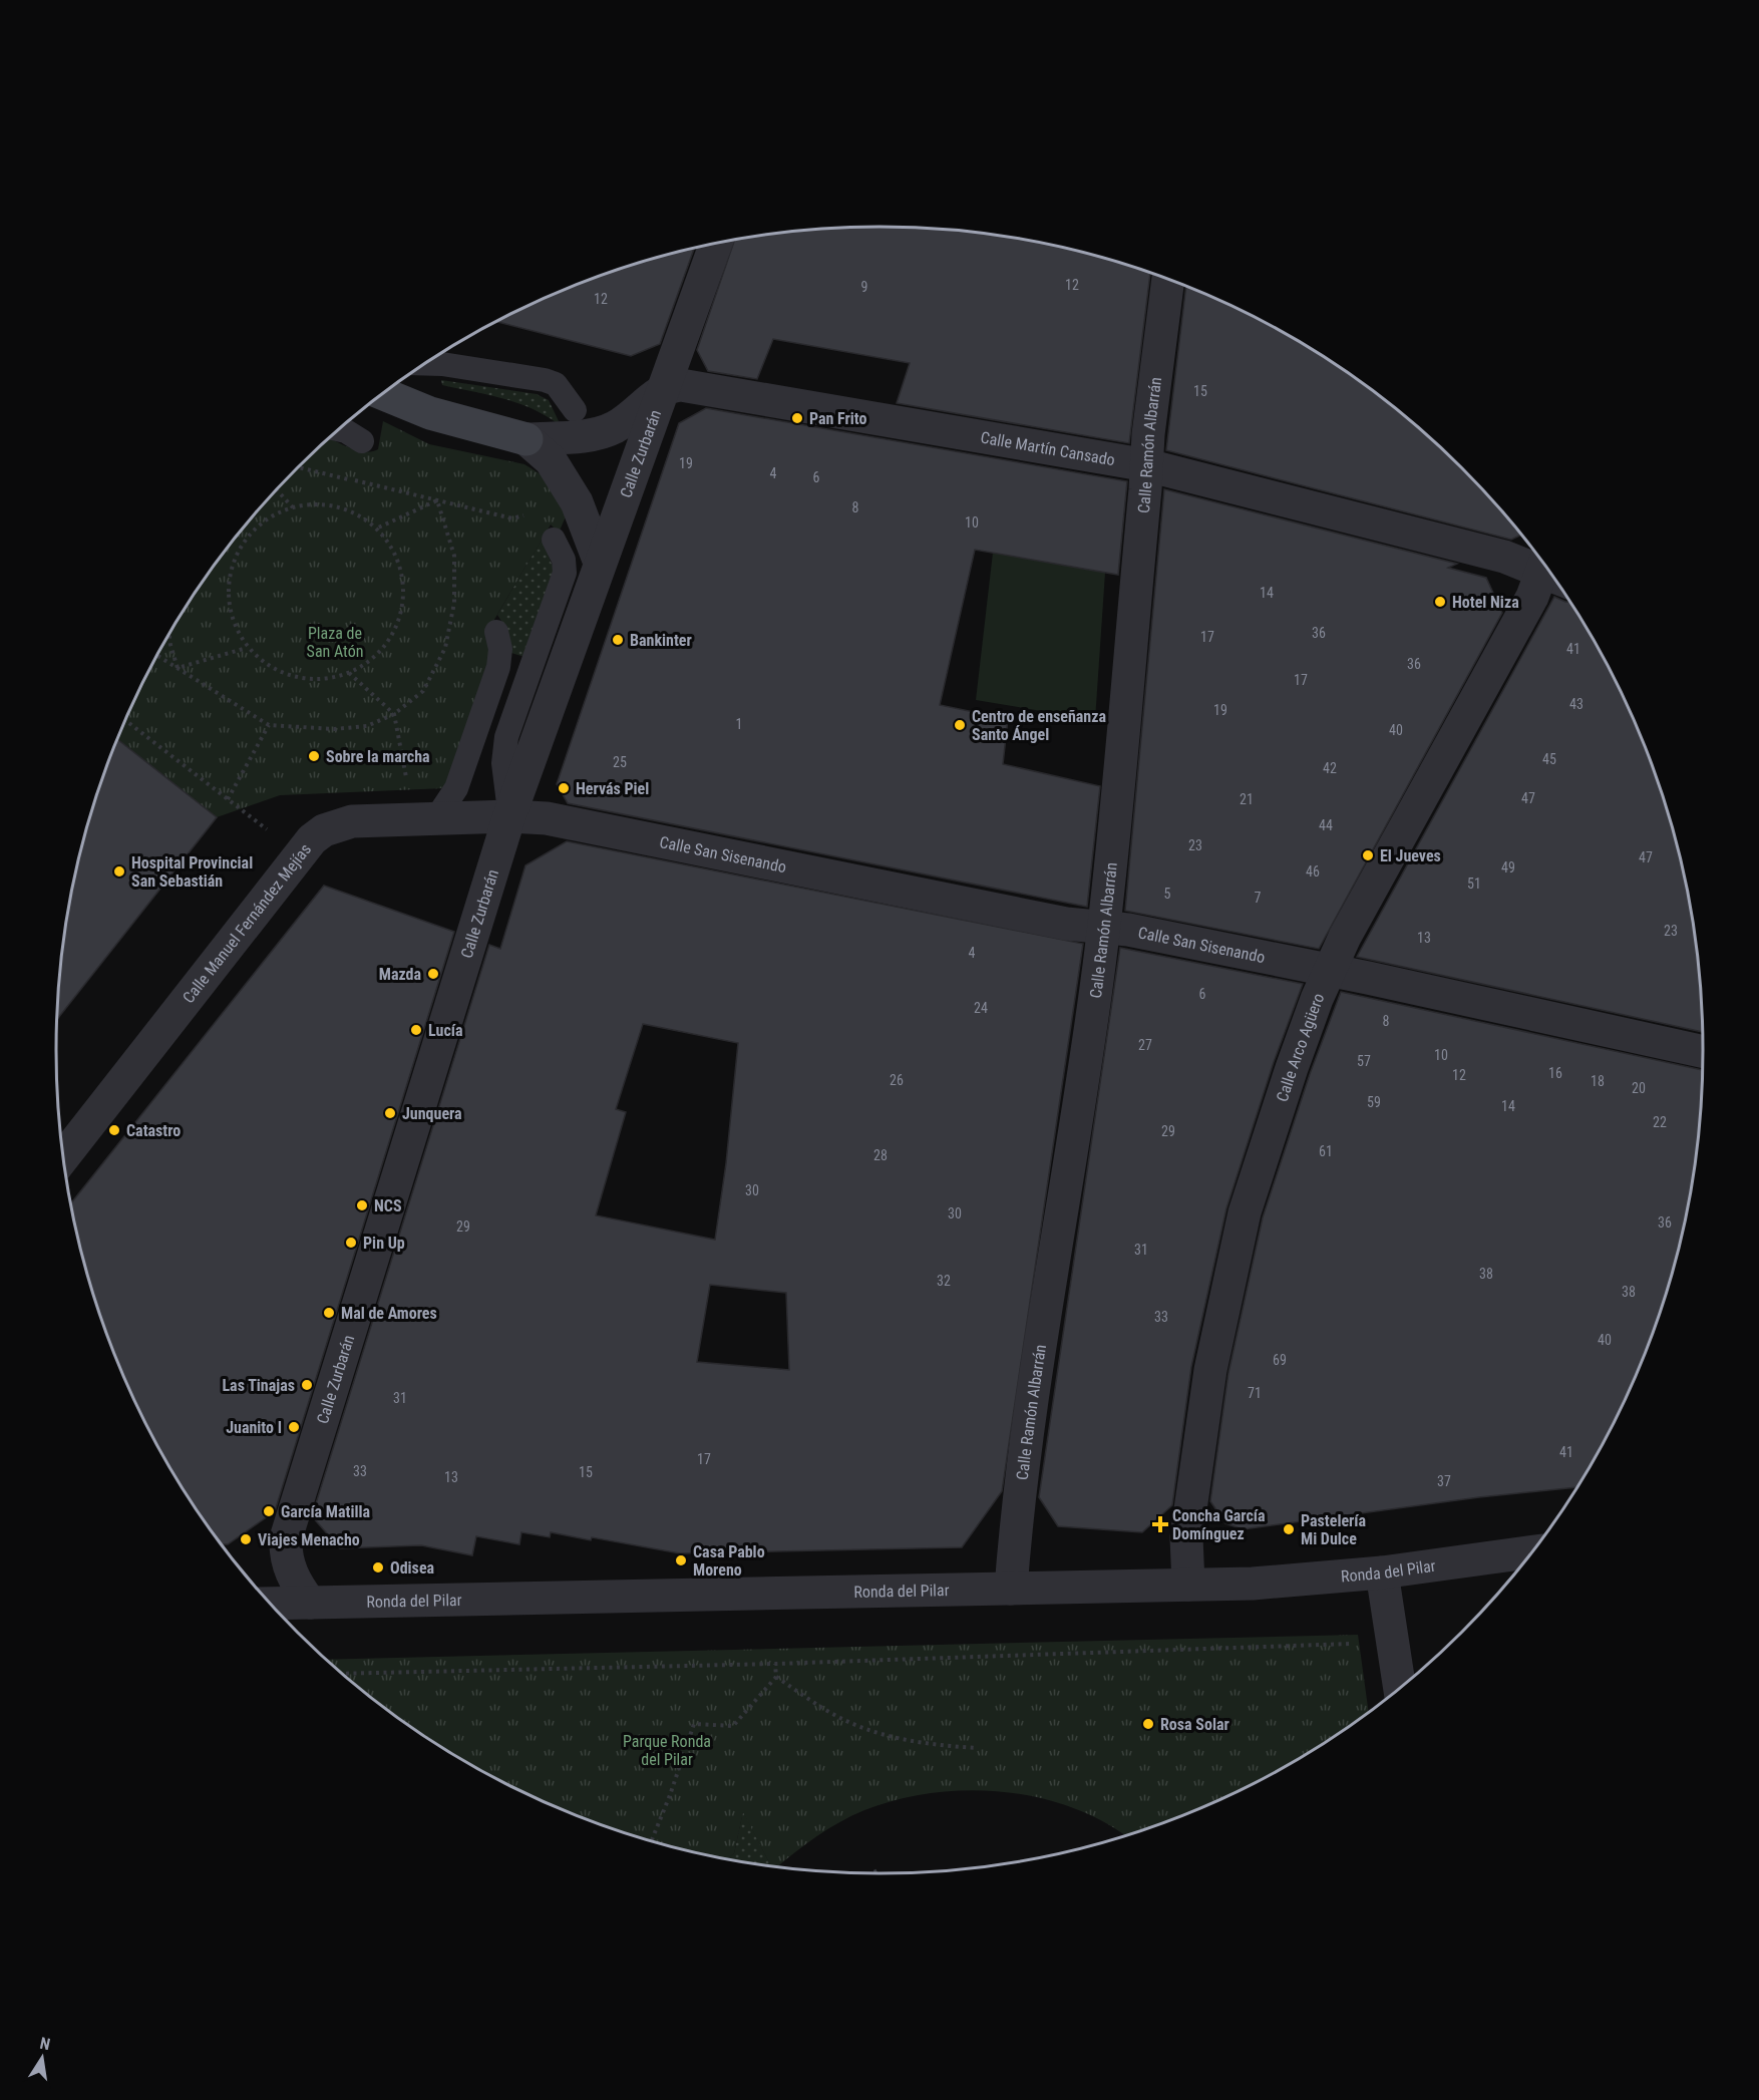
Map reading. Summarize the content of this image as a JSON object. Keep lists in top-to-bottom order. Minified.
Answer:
{"streets":{"street":["Calle Ramón Albarrán","Calle Martín Cansado","Calle Zurbarán","Calle San Sisenando","Calle Manuel Fernández Mejías","Calle Arco Agüero","Ronda del Pilar"]},"crossings":[["Calle Ramón Albarrán","Calle Martín Cansado"],["Calle Ramón Albarrán","Calle San Sisenando"],["Calle Ramón Albarrán","Ronda del Pilar"],["Calle Martín Cansado","Calle Zurbarán"],["Calle Martín Cansado","Calle Arco Agüero"],["Calle Zurbarán","Calle San Sisenando"],["Calle Zurbarán","Calle Manuel Fernández Mejías"],["Calle Zurbarán","Ronda del Pilar"],["Calle San Sisenando","Calle Manuel Fernández Mejías"],["Calle San Sisenando","Calle Arco Agüero"],["Calle Arco Agüero","Ronda del Pilar"]],"parks":["Plaza de San Atón","Parque Ronda del Pilar"],"places":{"other":["Pan Frito","Hotel Niza","Bankinter","Centro de enseñanza Santo Ángel","Sobre la marcha","Hervás Piel","El Jueves","Hospital Provincial San Sebastián","Mazda","Lucía","Junquera","Catastro","NCS","Pin Up","Mal de Amores","Las Tinajas","Juanito I","García Matilla","Pastelería Mi Dulce","Viajes Menacho","Casa Pablo Moreno","Odisea","Rosa Solar"],"health":["Concha García Domínguez"]},"house_numbers":["12","9","12","15","19","4","6","8","10","14","36","17","41","36","17","43","19","1","40","45","25","42","47","21","44","23","47","49","46","51","5","7","23","13","4","6","24","8","27","10","57","16","12","26","18","20","59","14","22","29","61","28","30","30","36","29","31","38","32","38","33","40","69","71","31","41","17","33","15","13","37"],"north":"top"}
